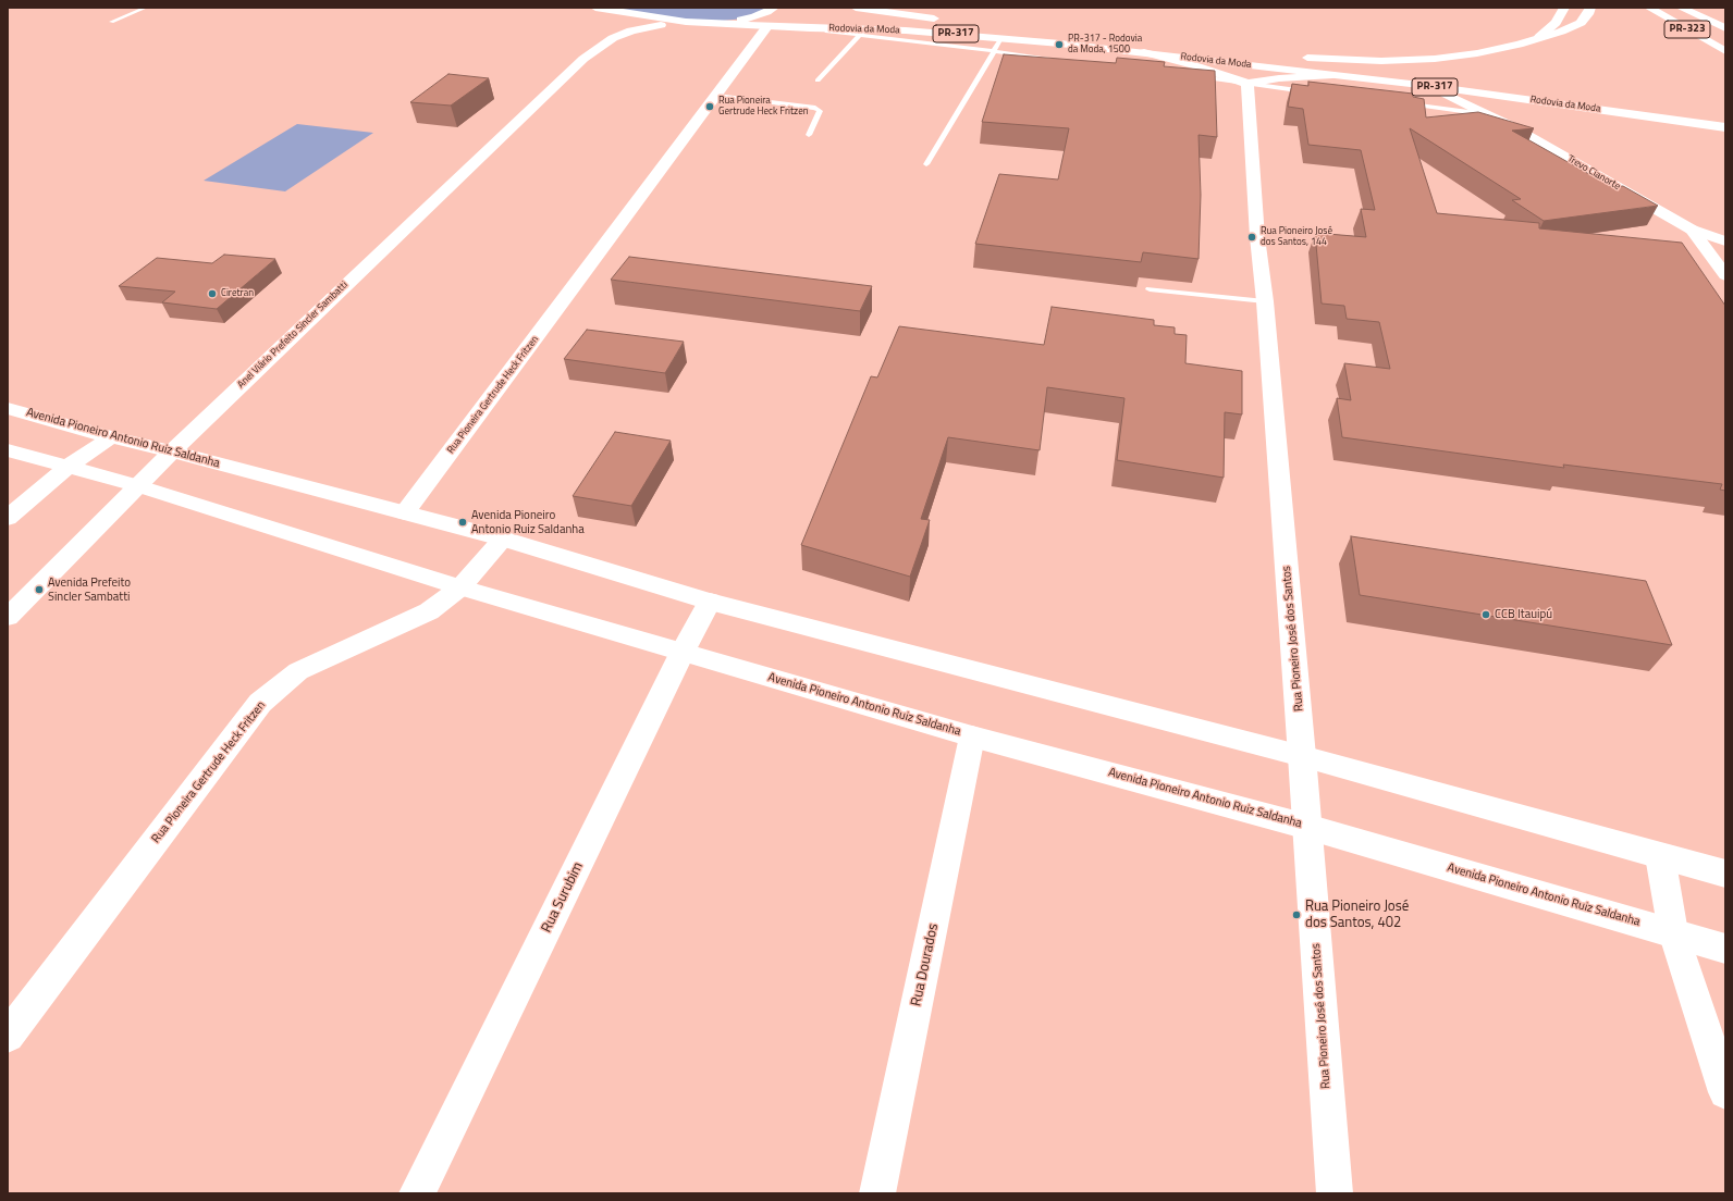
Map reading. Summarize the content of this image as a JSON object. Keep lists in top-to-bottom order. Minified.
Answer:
{"streets":{"main road":["Rodovia da Moda","PR-323","PR-317","Trevo Cianorte","Anel Viário Prefeito Sincler Sambatti","Rua Pioneira Gertrude Heck Fritzen","Avenida Pioneiro Antonio Ruiz Saldanha","Rua Pioneiro José dos Santos","Rua Surubim","Rua Dourados"]},"crossings":[["Rodovia da Moda","PR-317"],["Rodovia da Moda","Trevo Cianorte"],["Rodovia da Moda","Rua Pioneira Gertrude Heck Fritzen"],["PR-317","Anel Viário Prefeito Sincler Sambatti"],["Anel Viário Prefeito Sincler Sambatti","Avenida Pioneiro Antonio Ruiz Saldanha"],["Rua Pioneira Gertrude Heck Fritzen","Avenida Pioneiro Antonio Ruiz Saldanha"],["Avenida Pioneiro Antonio Ruiz Saldanha","Rua Pioneiro José dos Santos"],["Avenida Pioneiro Antonio Ruiz Saldanha","Rua Surubim"],["Avenida Pioneiro Antonio Ruiz Saldanha","Rua Dourados"]],"places":["PR-317 - Rodovia da Moda, 1500","Rua Pioneira Gertrude Heck Fritzen","Rua Pioneiro José dos Santos, 144","Ciretran","Avenida Pioneiro Antonio Ruiz Saldanha","Avenida Prefeito Sincler Sambatti","CCB Itauipú","Rua Pioneiro José dos Santos, 402"]}
